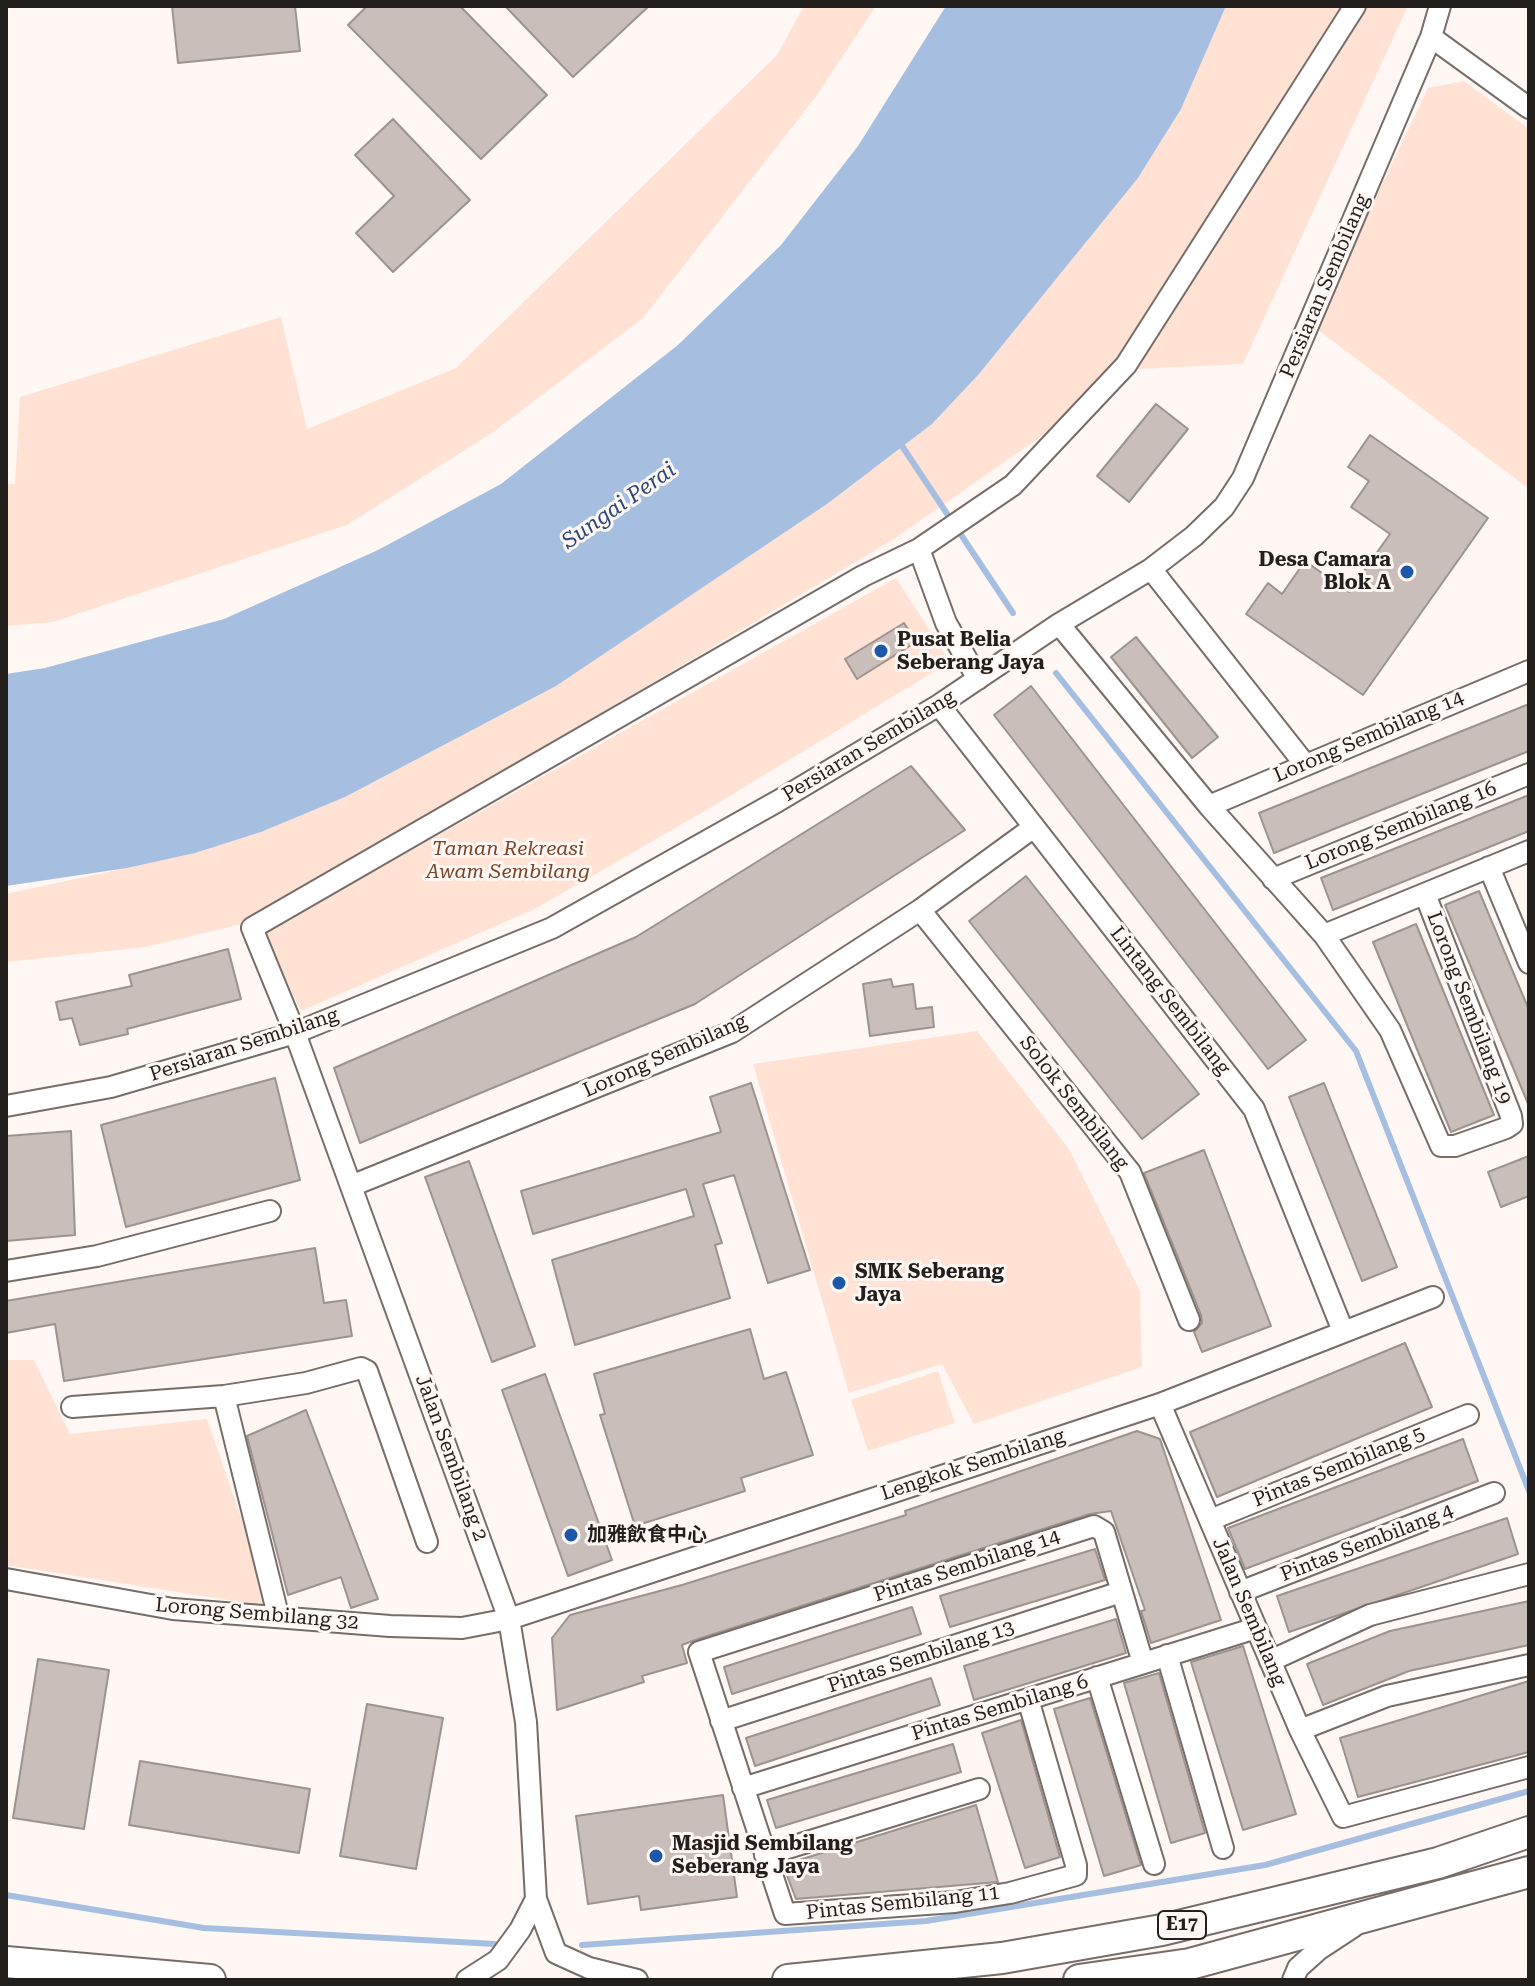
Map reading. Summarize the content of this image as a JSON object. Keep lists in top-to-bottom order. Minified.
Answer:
{"streets":{"highway":["E17"],"street":["Persiaran Sembilang","Lorong Sembilang 14","Lorong Sembilang 16","Lintang Sembilang","Lorong Sembilang 19","Lorong Sembilang","Solok Sembilang","Jalan Sembilang 2","Lengkok Sembilang","Pintas Sembilang 5","Pintas Sembilang 4","Pintas Sembilang 14","Jalan Sembilang","Lorong Sembilang 32","Pintas Sembilang 13","Pintas Sembilang 6","Pintas Sembilang 11"]},"crossings":[["Persiaran Sembilang","Lintang Sembilang"],["Persiaran Sembilang","Jalan Sembilang 2"],["Lintang Sembilang","Lorong Sembilang"],["Lintang Sembilang","Lengkok Sembilang"],["Lorong Sembilang","Solok Sembilang"],["Lorong Sembilang","Jalan Sembilang 2"],["Jalan Sembilang 2","Lengkok Sembilang"],["Jalan Sembilang 2","Lorong Sembilang 32"],["Lengkok Sembilang","Jalan Sembilang"],["Lengkok Sembilang","Lorong Sembilang 32"],["Pintas Sembilang 5","Jalan Sembilang"],["Pintas Sembilang 4","Jalan Sembilang"],["Pintas Sembilang 14","Pintas Sembilang 13"],["Pintas Sembilang 14","Pintas Sembilang 6"],["Pintas Sembilang 14","Pintas Sembilang 11"],["Jalan Sembilang","Pintas Sembilang 6"],["Pintas Sembilang 13","Pintas Sembilang 11"],["Pintas Sembilang 6","Pintas Sembilang 11"]],"water":["Sungai Perai"],"parks":["Taman Rekreasi Awam Sembilang"],"places":["Desa Camara Blok A","Pusat Belia Seberang Jaya","SMK Seberang Jaya","加雅飲食中心","Masjid Sembilang Seberang Jaya"]}
